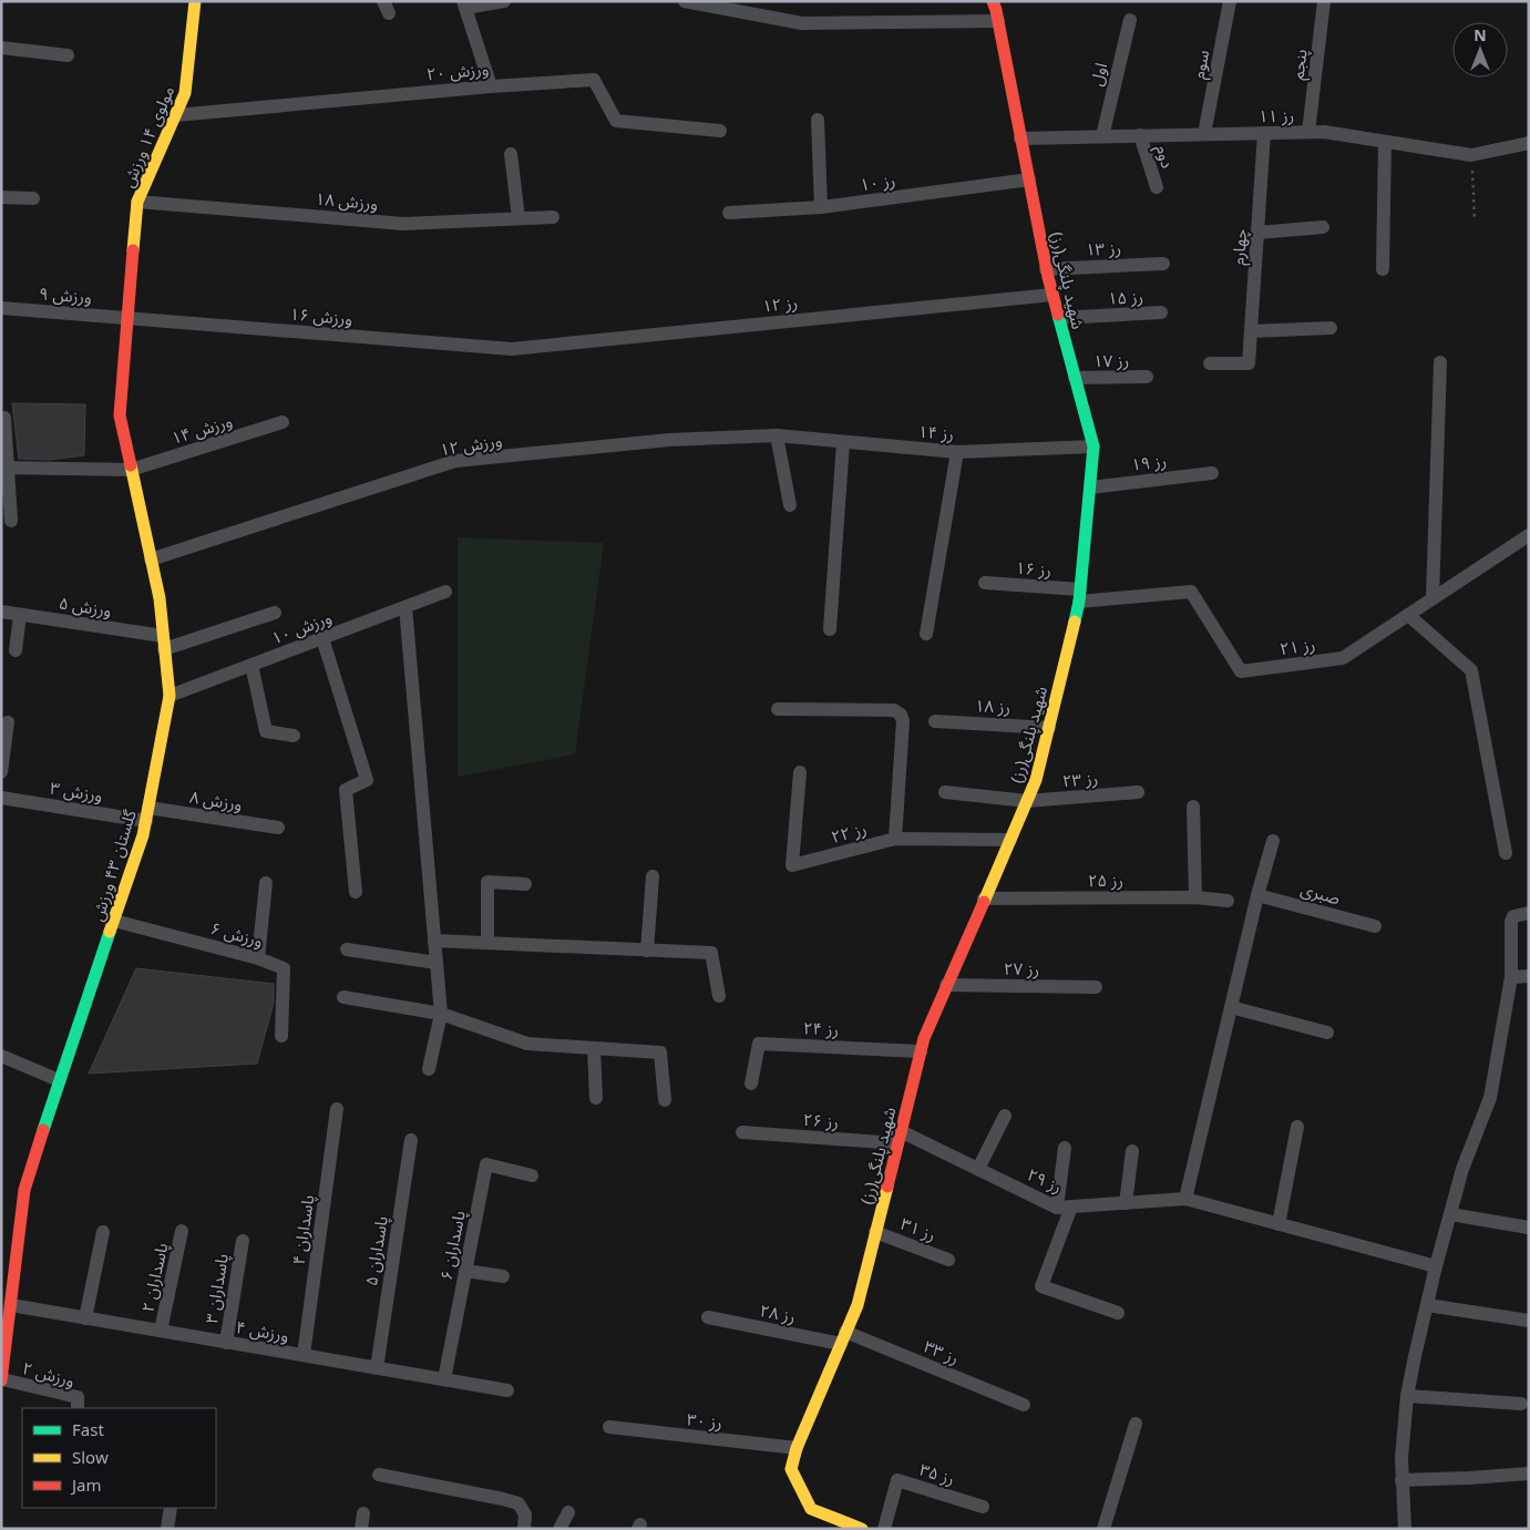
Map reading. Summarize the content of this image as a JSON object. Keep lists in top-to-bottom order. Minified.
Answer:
{"streets":{"street":["سوم","پنجم","ورزش ۲۰","اول","رز ۱۱","مولوی ۱۴ ورزش","دوم","رز ۱۰","ورزش ۱۸","چهارم","رز ۱۳","شهید پلنگی(رز)","ورزش ۹","رز ۱۵","رز ۱۲","ورزش ۱۶","رز ۱۷","ورزش ۱۴","رز ۱۴","ورزش ۱۲","رز ۱۹","رز ۱۶","ورزش ۵","ورزش ۱۰","رز ۲۱","رز ۱۸","رز ۲۳","ورزش ۳","ورزش ۸","رز ۲۲","گلستان ۴۳ ورزش","رز ۲۵","صبری","ورزش ۶","رز ۲۷","رز ۲۴","رز ۲۶","رز ۲۹","رز ۳۱","پاسداران ۴","پاسداران ۶","پاسداران ۵","پاسداران ۲","پاسداران ۳","رز ۲۸","ورزش ۴","رز ۳۳","ورزش ۲","رز ۳۰","رز ۳۵"]},"crossings":[["سوم","رز ۱۱"],["پنجم","رز ۱۱"],["ورزش ۲۰","مولوی ۱۴ ورزش"],["اول","رز ۱۱"],["رز ۱۱","دوم"],["رز ۱۱","چهارم"],["رز ۱۱","شهید پلنگی(رز)"],["مولوی ۱۴ ورزش","ورزش ۱۸"],["مولوی ۱۴ ورزش","ورزش ۹"],["مولوی ۱۴ ورزش","ورزش ۱۶"],["مولوی ۱۴ ورزش","گلستان ۴۳ ورزش"],["رز ۱۰","شهید پلنگی(رز)"],["رز ۱۳","شهید پلنگی(رز)"],["شهید پلنگی(رز)","رز ۱۵"],["شهید پلنگی(رز)","رز ۱۲"],["شهید پلنگی(رز)","رز ۱۷"],["شهید پلنگی(رز)","رز ۱۴"],["شهید پلنگی(رز)","رز ۱۹"],["شهید پلنگی(رز)","رز ۱۶"],["شهید پلنگی(رز)","رز ۲۱"],["شهید پلنگی(رز)","رز ۱۸"],["شهید پلنگی(رز)","رز ۲۳"],["شهید پلنگی(رز)","رز ۲۲"],["شهید پلنگی(رز)","رز ۲۵"],["شهید پلنگی(رز)","رز ۲۷"],["شهید پلنگی(رز)","رز ۲۴"],["شهید پلنگی(رز)","رز ۲۶"],["شهید پلنگی(رز)","رز ۲۹"],["شهید پلنگی(رز)","رز ۳۱"],["شهید پلنگی(رز)","رز ۲۸"],["شهید پلنگی(رز)","رز ۳۳"],["شهید پلنگی(رز)","رز ۳۰"],["ورزش ۹","ورزش ۱۶"],["ورزش ۹","گلستان ۴۳ ورزش"],["رز ۱۲","ورزش ۱۶"],["ورزش ۱۶","گلستان ۴۳ ورزش"],["ورزش ۱۴","گلستان ۴۳ ورزش"],["رز ۱۴","ورزش ۱۲"],["ورزش ۱۲","گلستان ۴۳ ورزش"],["رز ۱۶","رز ۲۱"],["ورزش ۵","گلستان ۴۳ ورزش"],["ورزش ۱۰","گلستان ۴۳ ورزش"],["ورزش ۳","ورزش ۸"],["ورزش ۳","گلستان ۴۳ ورزش"],["ورزش ۸","گلستان ۴۳ ورزش"],["گلستان ۴۳ ورزش","ورزش ۶"],["گلستان ۴۳ ورزش","ورزش ۴"],["گلستان ۴۳ ورزش","ورزش ۲"],["رز ۲۶","رز ۲۹"],["پاسداران ۴","ورزش ۴"],["پاسداران ۶","ورزش ۴"],["پاسداران ۵","ورزش ۴"],["پاسداران ۲","ورزش ۴"],["پاسداران ۳","ورزش ۴"],["رز ۲۸","رز ۳۳"]],"legend":["Fast","Slow","Jam"],"north":"top"}
